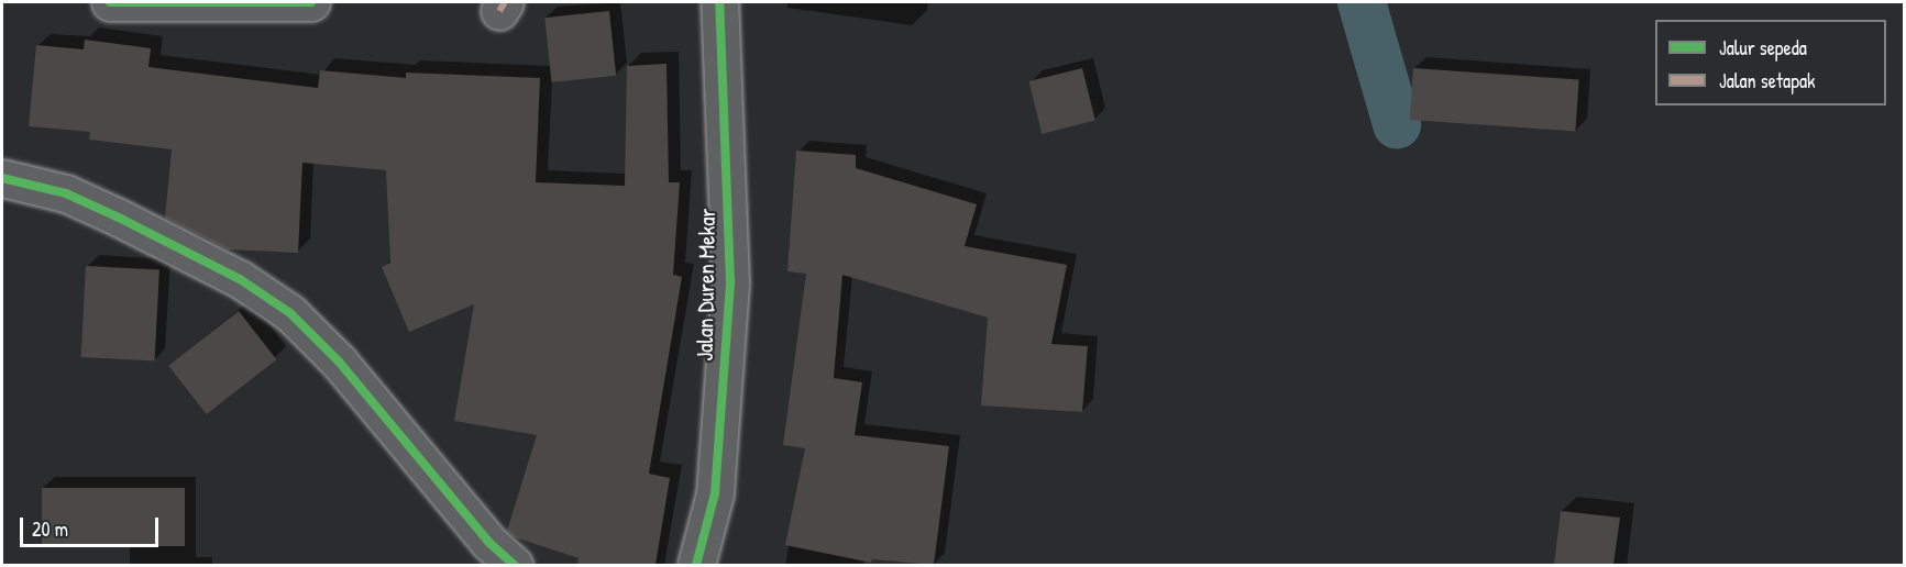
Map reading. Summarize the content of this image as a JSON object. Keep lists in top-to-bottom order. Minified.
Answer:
{"streets":{"street":["Jalan Duren Mekar"]},"legend":["Jalur sepeda","Jalan setapak"],"scale_bar":"20 m"}
